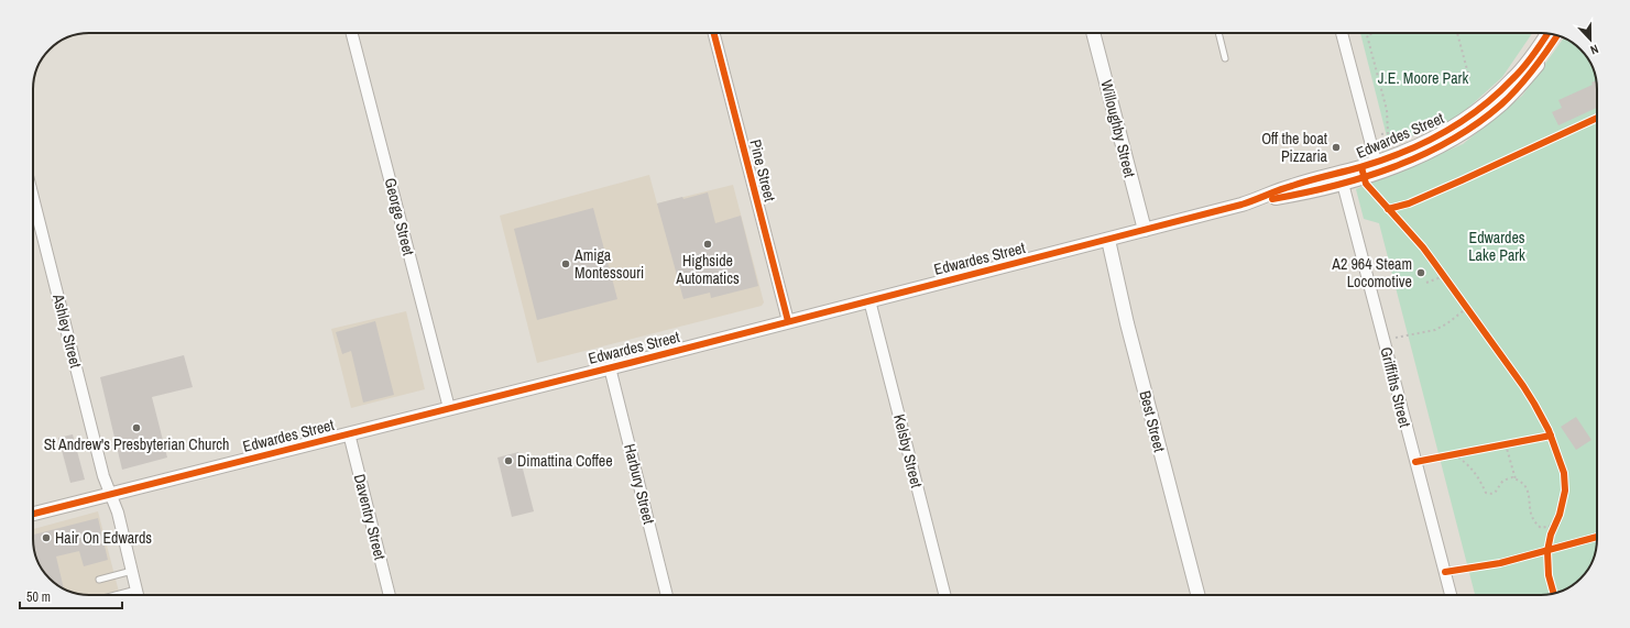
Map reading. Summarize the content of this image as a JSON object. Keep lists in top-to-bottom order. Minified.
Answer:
{"streets":{"street":["Willoughby Street","Edwardes Street","Pine Street","George Street","Ashley Street","Griffiths Street","Best Street","Kelsby Street","Harbury Street","Daventry Street"]},"crossings":[["Willoughby Street","Edwardes Street"],["Edwardes Street","Pine Street"],["Edwardes Street","George Street"],["Edwardes Street","Ashley Street"],["Edwardes Street","Griffiths Street"],["Edwardes Street","Best Street"],["Edwardes Street","Kelsby Street"],["Edwardes Street","Harbury Street"],["Edwardes Street","Daventry Street"]],"parks":["J.E. Moore Park","Edwardes Lake Park"],"places":["Off the boat Pizzaria","Highside Automatics","Amiga Montessouri","A2 964 Steam Locomotive","St Andrew's Presbyterian Church","Dimattina Coffee","Hair On Edwards"],"scale_bar":"50 m","north":"bottom"}
